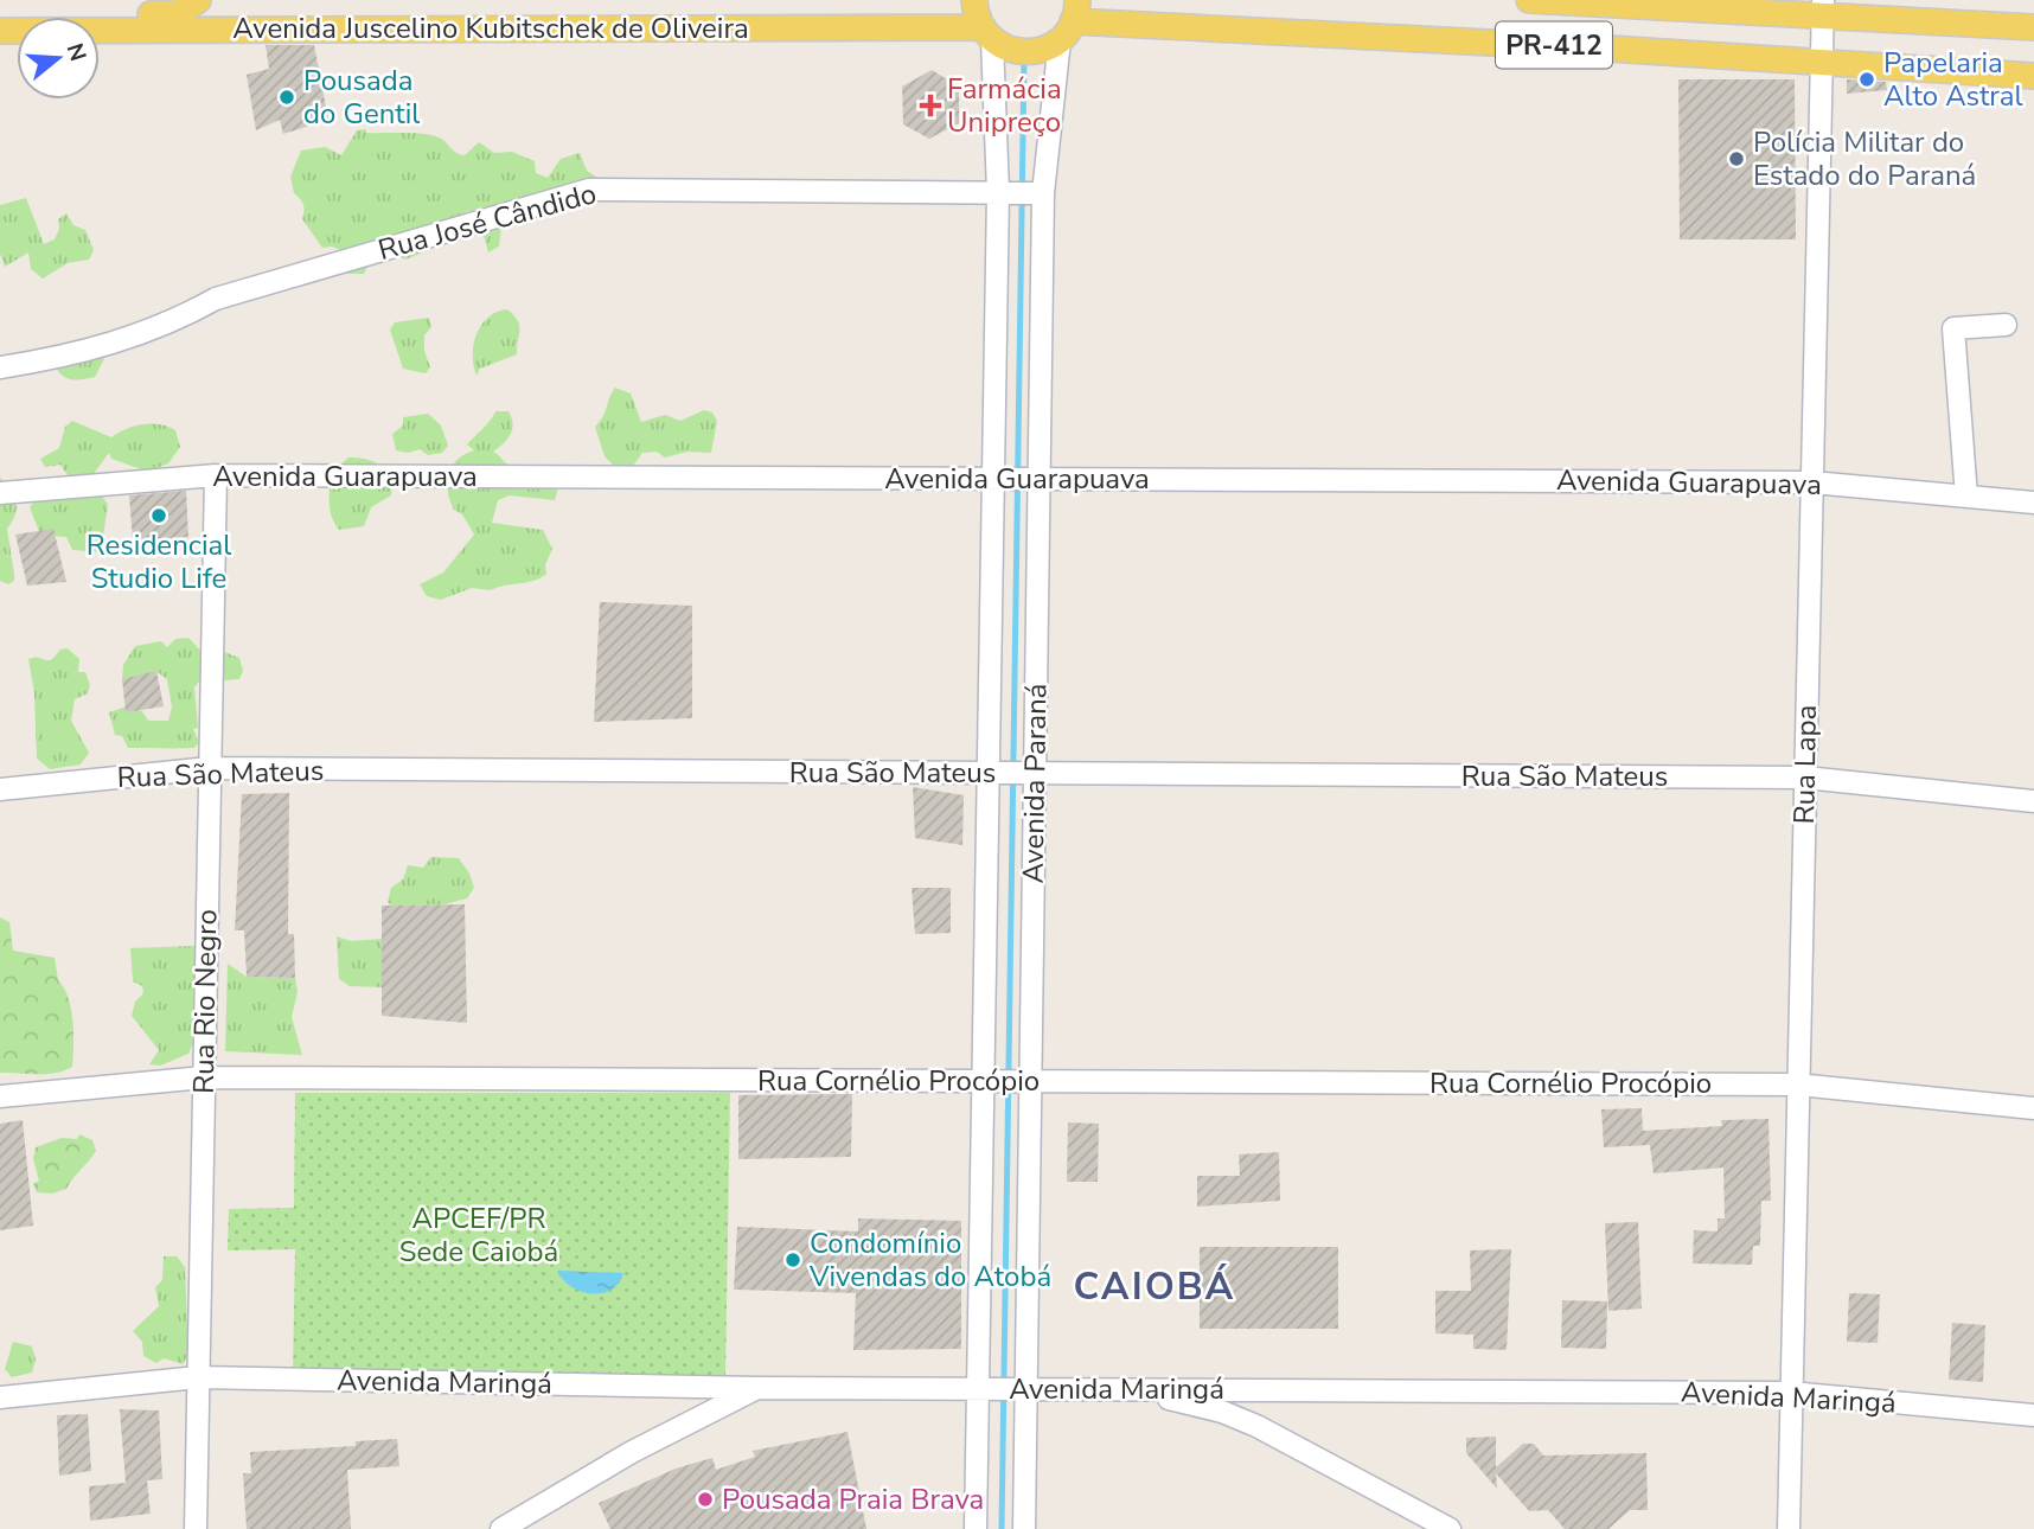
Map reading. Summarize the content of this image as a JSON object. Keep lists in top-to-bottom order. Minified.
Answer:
{"streets":{"main road":["Avenida Juscelino Kubitschek de Oliveira","PR-412"],"street":["Rua José Cândido","Avenida Guarapuava","Rua Lapa","Rua São Mateus","Avenida Paraná","Rua Rio Negro","Rua Cornélio Procópio","Avenida Maringá"]},"crossings":[["Avenida Juscelino Kubitschek de Oliveira","PR-412"],["Avenida Juscelino Kubitschek de Oliveira","Avenida Paraná"],["PR-412","Rua Lapa"],["PR-412","Avenida Paraná"],["Rua José Cândido","Avenida Paraná"],["Avenida Guarapuava","Rua Lapa"],["Avenida Guarapuava","Avenida Paraná"],["Avenida Guarapuava","Rua Rio Negro"],["Rua Lapa","Rua São Mateus"],["Rua Lapa","Rua Cornélio Procópio"],["Rua Lapa","Avenida Maringá"],["Rua São Mateus","Avenida Paraná"],["Rua São Mateus","Rua Rio Negro"],["Avenida Paraná","Rua Cornélio Procópio"],["Avenida Paraná","Avenida Maringá"],["Rua Rio Negro","Rua Cornélio Procópio"],["Rua Rio Negro","Avenida Maringá"]],"districts":["CAIOBÁ"],"parks":["APCEF/PR Sede Caiobá"],"places":{"other":["Papelaria Alto Astral","Pousada do Gentil","Polícia Militar do Estado do Paraná","Residencial Studio Life","Condomínio Vivendas do Atobá","Pousada Praia Brava"],"health":["Farmácia Unipreço"]},"north":"right"}
